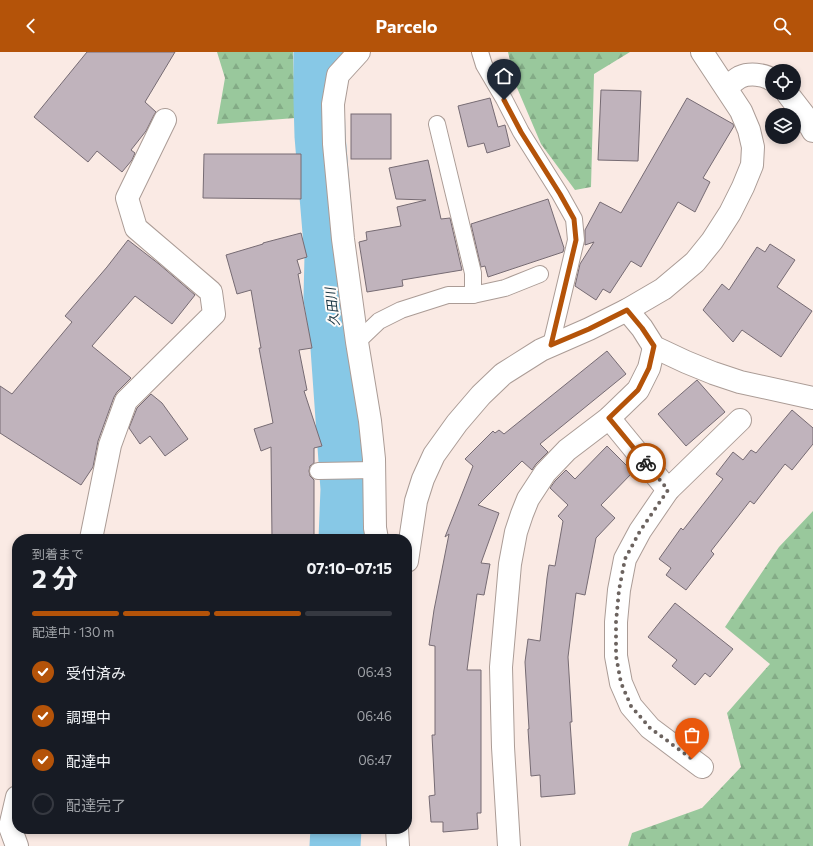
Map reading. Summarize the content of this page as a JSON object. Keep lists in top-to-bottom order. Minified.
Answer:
{"water":["久田川"],"page":{"header":"Parcelo","heading":["2 分","到着まで","07:10–07:15"],"bar":"配達中 · 130 m","list":[["受付済み","06:43"],["調理中","06:46"],["配達中","06:47"],"配達完了"]}}
